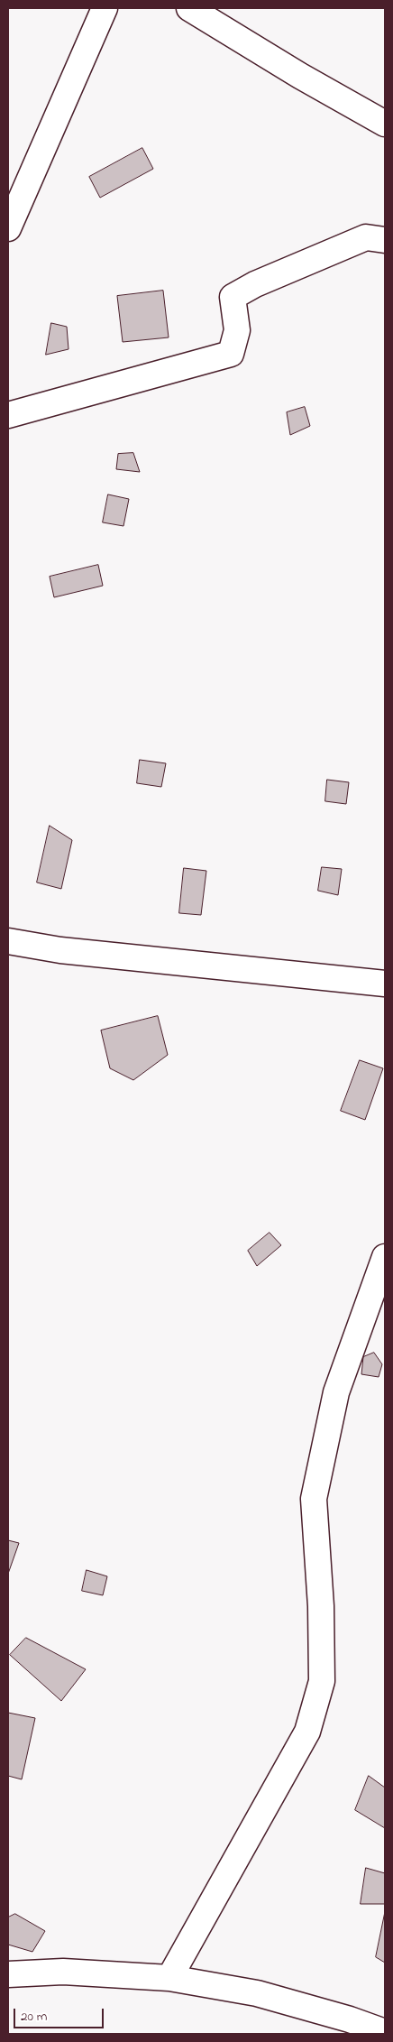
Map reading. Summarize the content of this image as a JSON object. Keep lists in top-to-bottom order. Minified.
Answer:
{"scale_bar":"20 m"}
